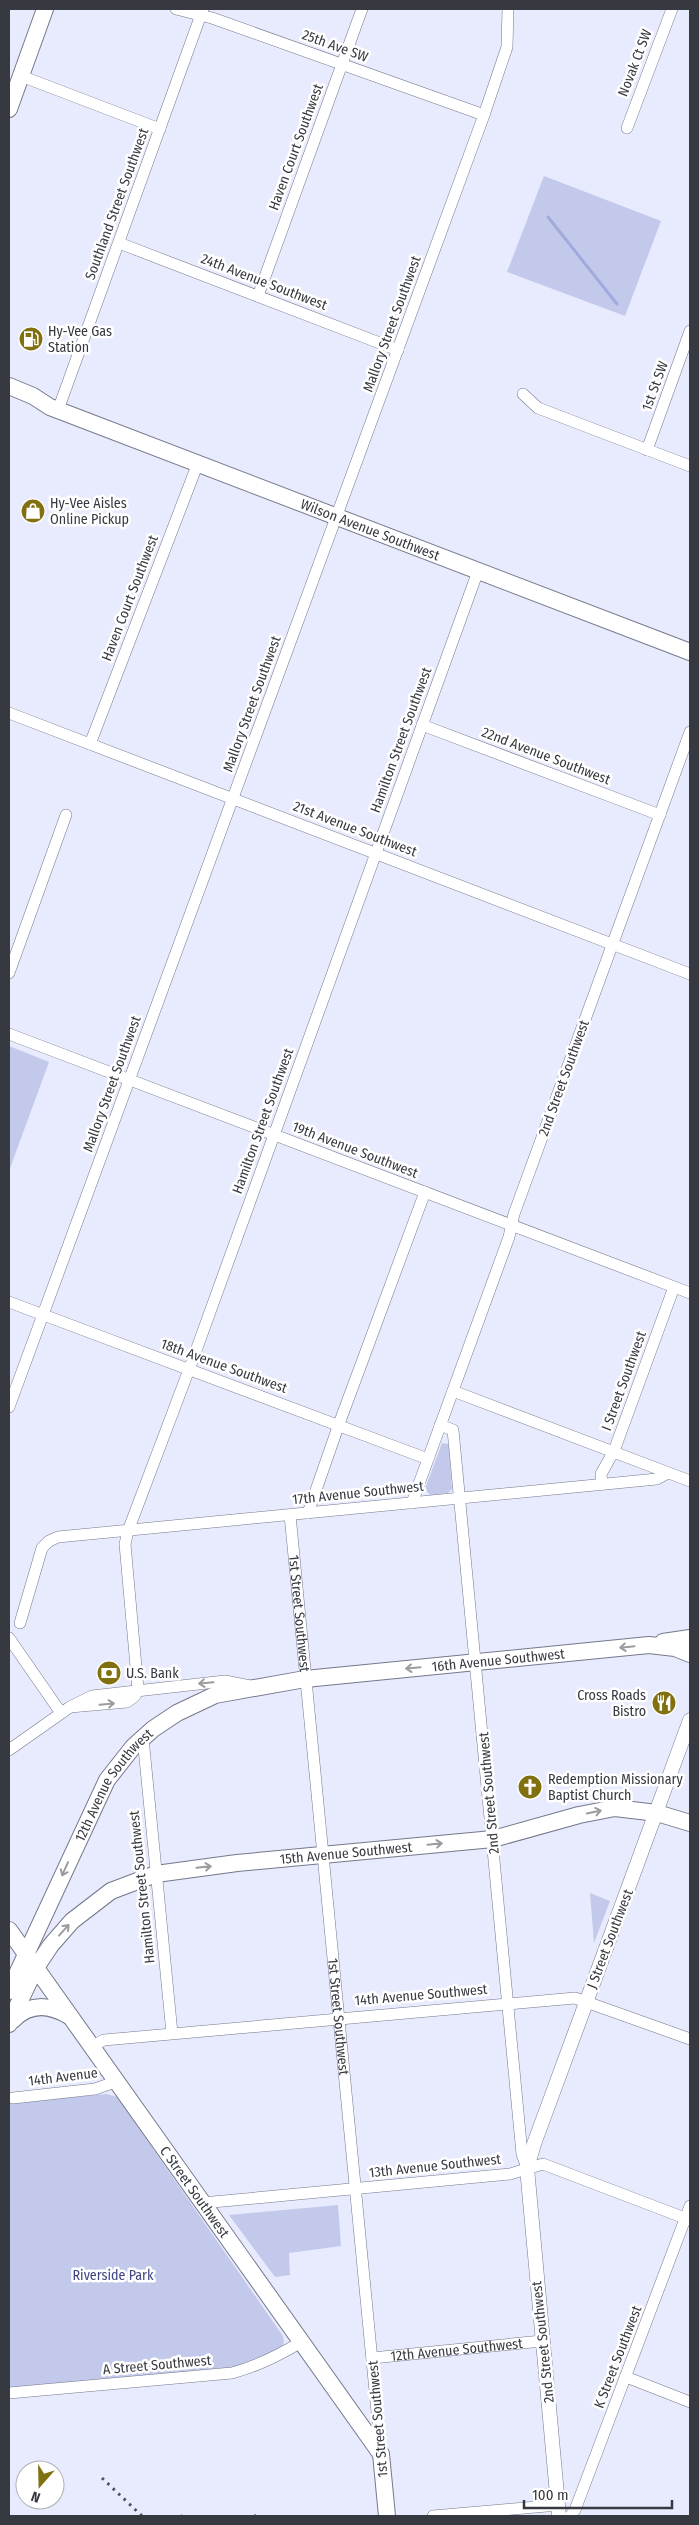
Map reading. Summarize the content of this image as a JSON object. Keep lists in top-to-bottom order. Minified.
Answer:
{"streets":{"main road":["Wilson Avenue Southwest","1st Street Southwest","16th Avenue Southwest","12th Avenue Southwest","15th Avenue Southwest","C Street Southwest"],"street":["25th Ave SW","Novak Ct SW","Haven Court Southwest","Southland Street Southwest","24th Avenue Southwest","Mallory Street Southwest","1st St SW","Hamilton Street Southwest","22nd Avenue Southwest","21st Avenue Southwest","2nd Street Southwest","19th Avenue Southwest","18th Avenue Southwest","I Street Southwest","17th Avenue Southwest","J Street Southwest","14th Avenue Southwest","14th Avenue","13th Avenue Southwest","K Street Southwest","A Street Southwest"]},"crossings":[["25th Ave SW","Haven Court Southwest"],["25th Ave SW","Southland Street Southwest"],["25th Ave SW","Mallory Street Southwest"],["Haven Court Southwest","24th Avenue Southwest"],["Haven Court Southwest","Wilson Avenue Southwest"],["Haven Court Southwest","21st Avenue Southwest"],["Southland Street Southwest","24th Avenue Southwest"],["Southland Street Southwest","Wilson Avenue Southwest"],["24th Avenue Southwest","Mallory Street Southwest"],["Mallory Street Southwest","Wilson Avenue Southwest"],["Mallory Street Southwest","21st Avenue Southwest"],["Mallory Street Southwest","19th Avenue Southwest"],["Mallory Street Southwest","18th Avenue Southwest"],["Wilson Avenue Southwest","Hamilton Street Southwest"],["Hamilton Street Southwest","22nd Avenue Southwest"],["Hamilton Street Southwest","21st Avenue Southwest"],["Hamilton Street Southwest","19th Avenue Southwest"],["Hamilton Street Southwest","18th Avenue Southwest"],["Hamilton Street Southwest","17th Avenue Southwest"],["Hamilton Street Southwest","12th Avenue Southwest"],["Hamilton Street Southwest","15th Avenue Southwest"],["Hamilton Street Southwest","14th Avenue Southwest"],["22nd Avenue Southwest","2nd Street Southwest"],["21st Avenue Southwest","2nd Street Southwest"],["2nd Street Southwest","19th Avenue Southwest"],["2nd Street Southwest","18th Avenue Southwest"],["2nd Street Southwest","17th Avenue Southwest"],["2nd Street Southwest","16th Avenue Southwest"],["2nd Street Southwest","12th Avenue Southwest"],["2nd Street Southwest","15th Avenue Southwest"],["2nd Street Southwest","J Street Southwest"],["2nd Street Southwest","14th Avenue Southwest"],["2nd Street Southwest","13th Avenue Southwest"],["19th Avenue Southwest","I Street Southwest"],["I Street Southwest","17th Avenue Southwest"],["17th Avenue Southwest","1st Street Southwest"],["1st Street Southwest","16th Avenue Southwest"],["1st Street Southwest","12th Avenue Southwest"],["1st Street Southwest","15th Avenue Southwest"],["1st Street Southwest","14th Avenue Southwest"],["1st Street Southwest","13th Avenue Southwest"],["1st Street Southwest","C Street Southwest"],["16th Avenue Southwest","12th Avenue Southwest"],["12th Avenue Southwest","C Street Southwest"],["15th Avenue Southwest","J Street Southwest"],["15th Avenue Southwest","C Street Southwest"],["J Street Southwest","14th Avenue Southwest"],["J Street Southwest","13th Avenue Southwest"],["14th Avenue Southwest","C Street Southwest"],["14th Avenue","C Street Southwest"],["13th Avenue Southwest","C Street Southwest"],["13th Avenue Southwest","K Street Southwest"],["C Street Southwest","A Street Southwest"]],"one_way":["16th Avenue Southwest","12th Avenue Southwest","15th Avenue Southwest"],"parks":["Riverside Park"],"places":{"fuel station":["Hy-Vee Gas Station"],"shop":["Hy-Vee Aisles Online Pickup"],"bank":["U.S. Bank"],"restaurant":["Cross Roads Bistro"],"church":["Redemption Missionary Baptist Church"]},"scale_bar":"100 m","north":"bottom"}
